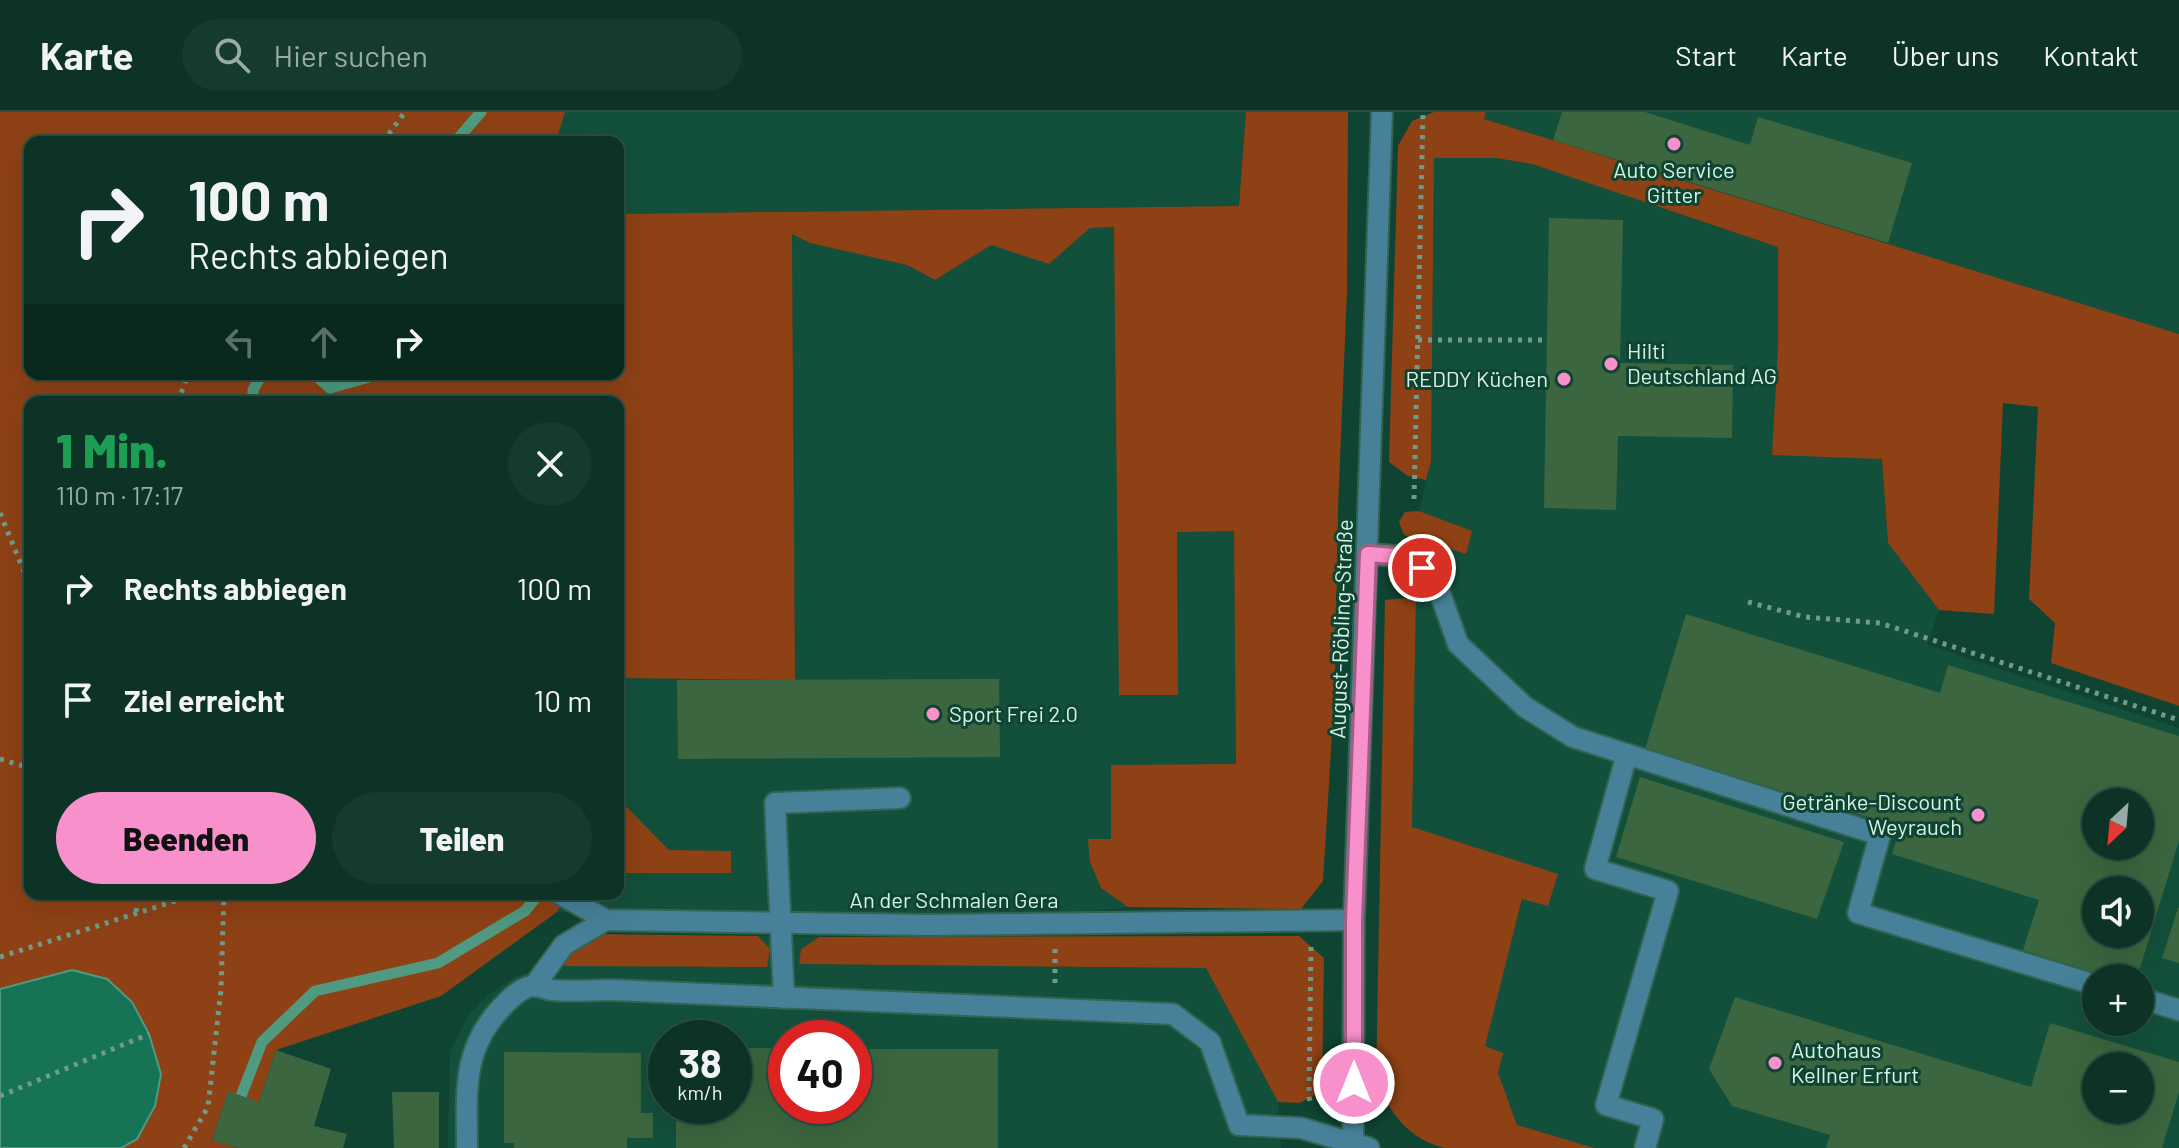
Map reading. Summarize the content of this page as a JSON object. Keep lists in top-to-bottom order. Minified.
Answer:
{"streets":{"street":["August-Röbling-Straße","An der Schmalen Gera"]},"crossings":[["August-Röbling-Straße","An der Schmalen Gera"]],"places":["Auto Service Gitter","Hilti Deutschland AG","REDDY Küchen","Sport Frei 2.0","Getränke-Discount Weyrauch","Autohaus Kellner Erfurt"],"north":"bottom left","page":{"header":"Karte","search":"Hier suchen","nav":["Start","Karte","Über uns","Kontakt"],"turn":["100 m","Rechts abbiegen"],"heading":["1 Min.","110 m · 17:17"],"list":[{"name":"Rechts abbiegen","value":"100 m"},{"name":"Ziel erreicht","value":"10 m"}],"buttons":["Beenden","Teilen"],"map_buttons":["+","−"],"speed":"38 km/h","limit":"40"}}
